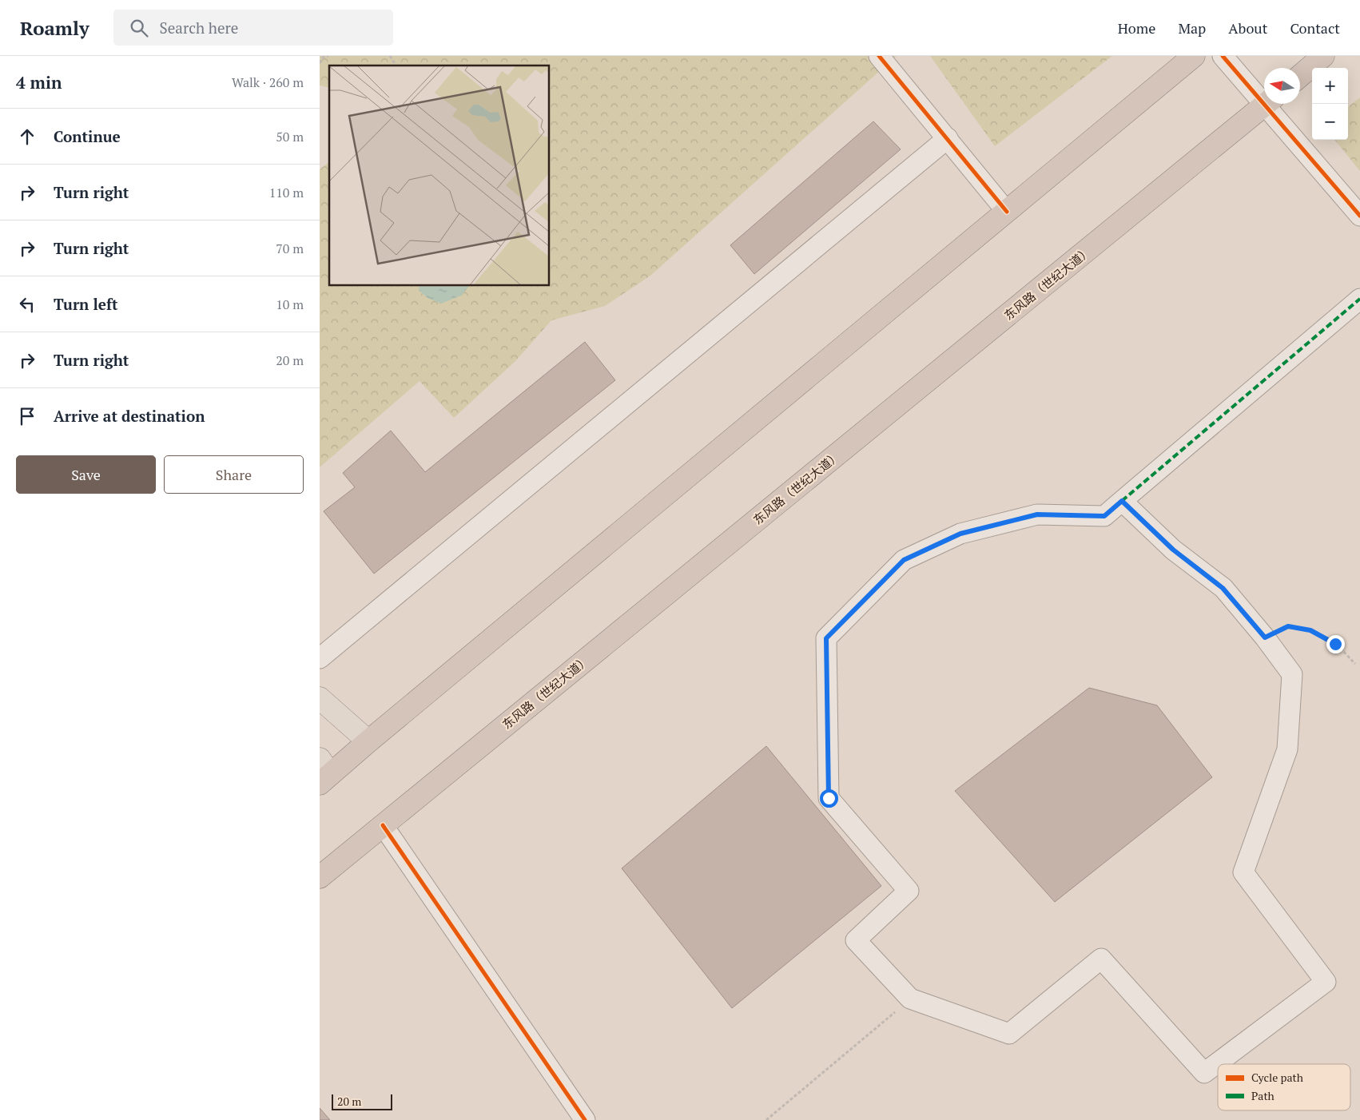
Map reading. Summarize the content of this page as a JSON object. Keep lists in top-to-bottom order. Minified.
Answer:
{"streets":{"highway":["东风路（世纪大道）"]},"legend":["Cycle path","Path"],"scale_bar":"20 m","north":"left","page":{"header":"Roamly","search":"Search here","nav":["Home","Map","About","Contact"],"heading":["4 min","Walk · 260 m"],"map_buttons":["+","−"],"list":[["Continue","50 m"],["Turn right","110 m"],["Turn right","70 m"],["Turn left","10 m"],["Turn right","20 m"],"Arrive at destination"],"buttons":["Save","Share"],"scale":"20 m"}}
